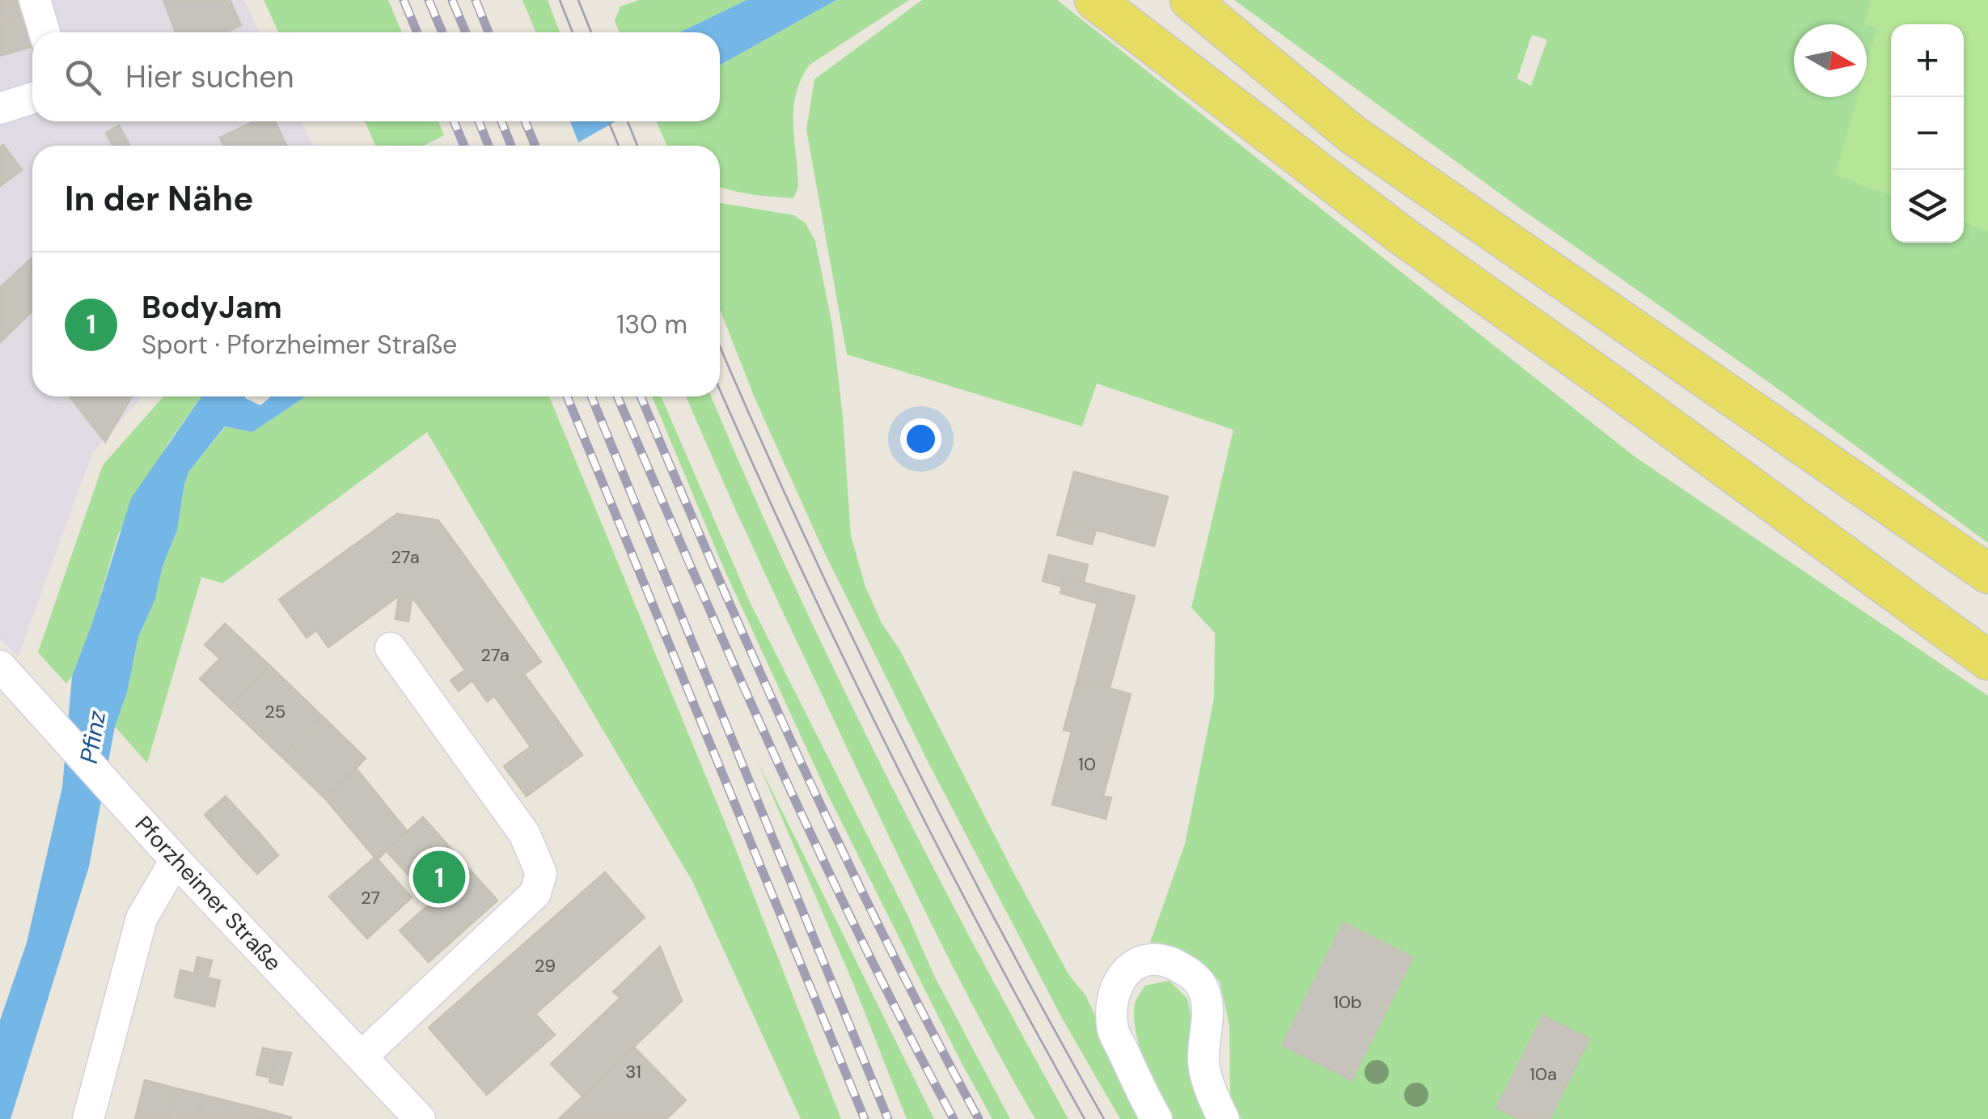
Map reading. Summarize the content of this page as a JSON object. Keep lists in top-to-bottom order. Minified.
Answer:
{"streets":{"street":["Pforzheimer Straße"]},"water":["Pfinz"],"house_numbers":["27a","27a","25","10","27","29","10b","31","10a"],"north":"right","page":{"map_buttons":["+","−"],"search":"Hier suchen","heading":"In der Nähe","list":[{"mark":"1","name":"BodyJam","note":"Sport · Pforzheimer Straße","value":"130 m"}],"pins":"1"}}
